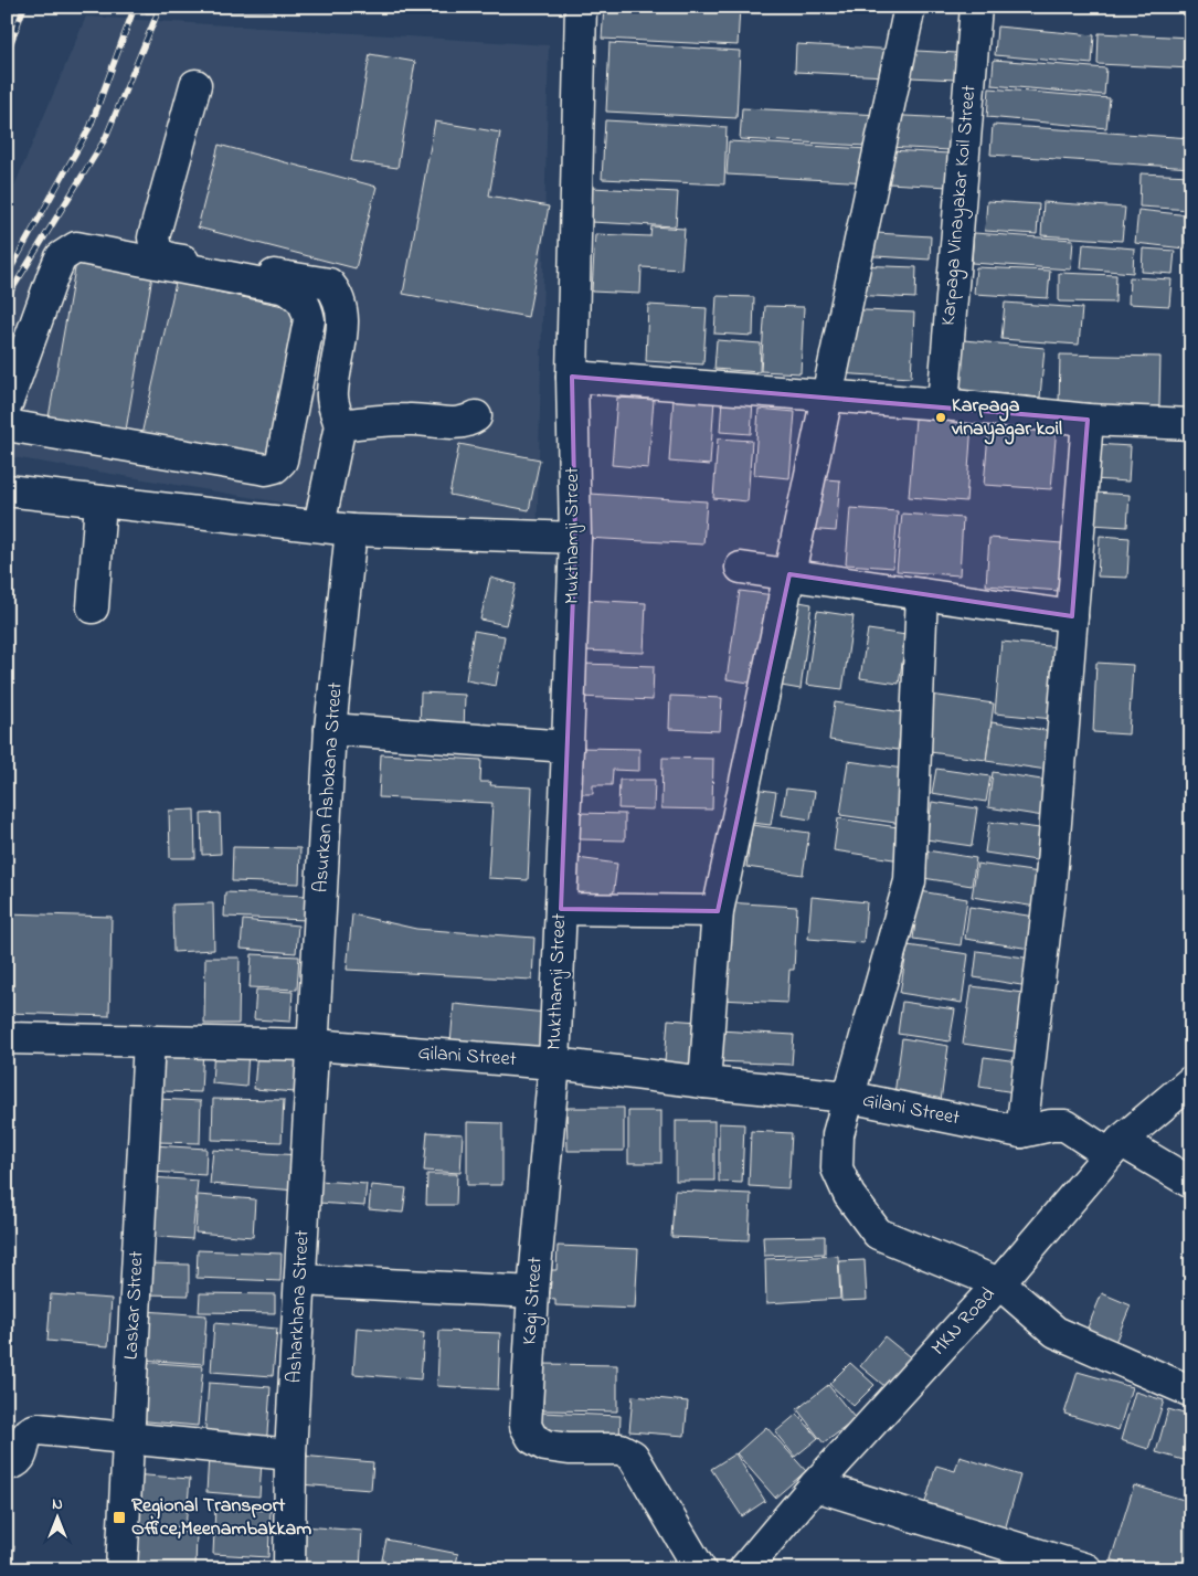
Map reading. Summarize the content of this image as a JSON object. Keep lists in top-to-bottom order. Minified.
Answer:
{"streets":{"street":["Karpaga Vinayakar Koil Street","Mukthamji Street","Asurkan Ashokana Street","Gilani Street","Kagi Street","Laskar Street","Asharkhana Street","MKN Road"]},"crossings":[["Mukthamji Street","Gilani Street"],["Mukthamji Street","Kagi Street"],["Asurkan Ashokana Street","Gilani Street"],["Asurkan Ashokana Street","Asharkhana Street"],["Gilani Street","Kagi Street"],["Gilani Street","Laskar Street"],["Gilani Street","Asharkhana Street"]],"places":{"other":["Karpaga vinayagar koil"],"transit":["Regional Transport Office,Meenambakkam"]},"north":"top"}
